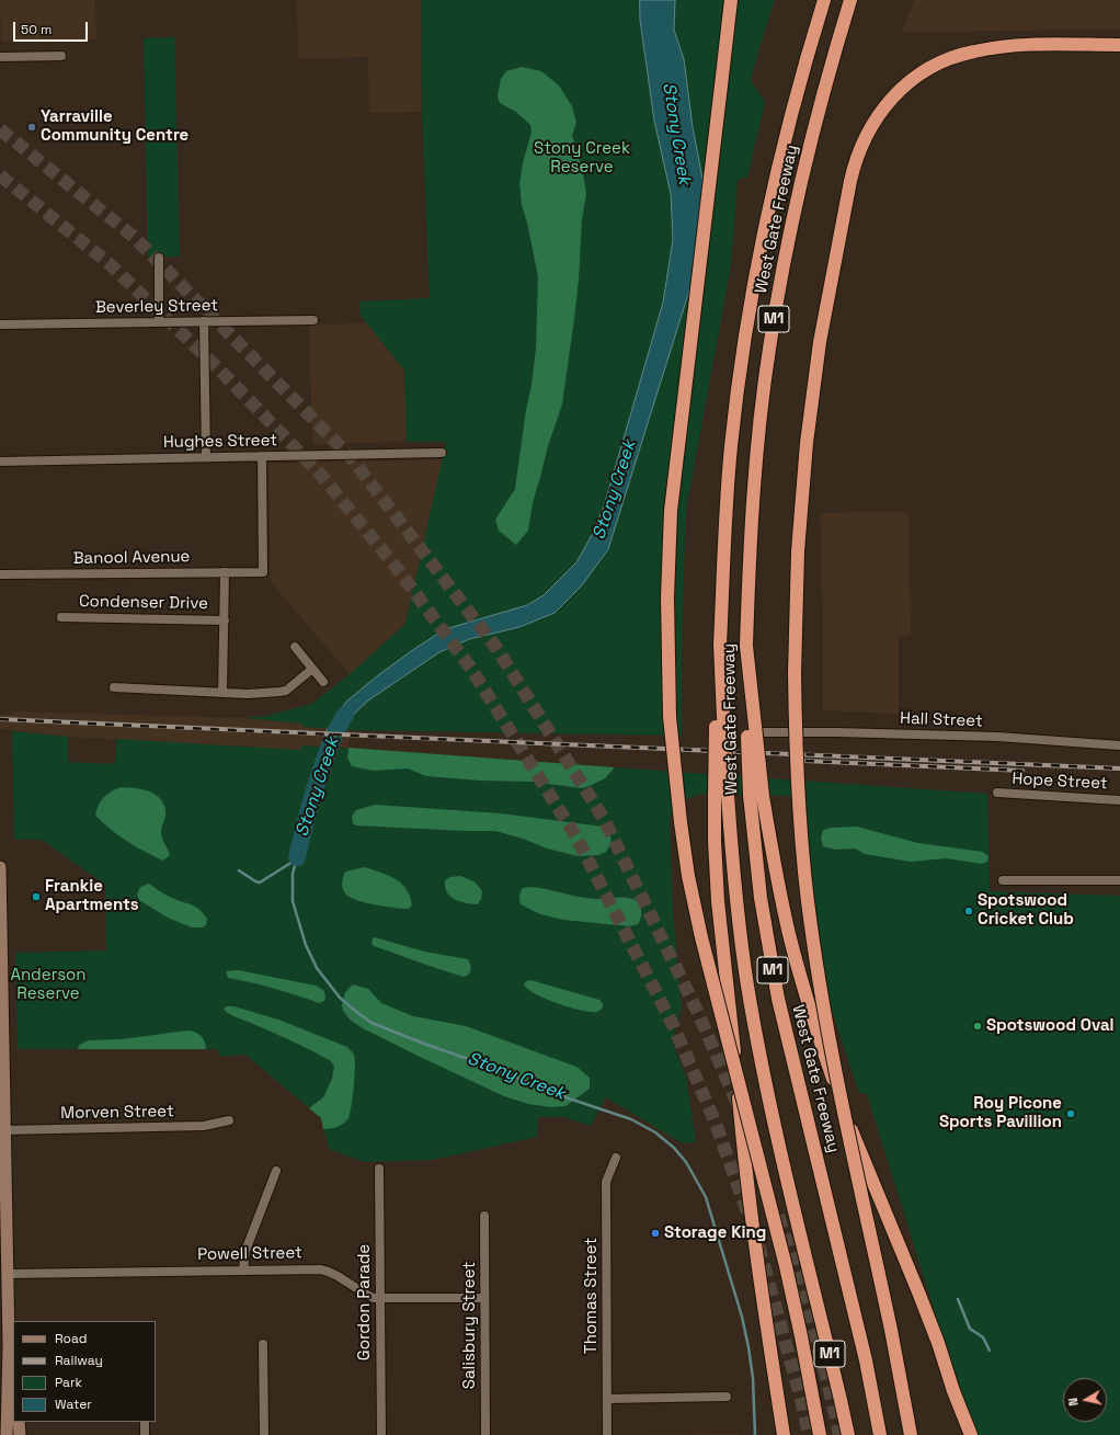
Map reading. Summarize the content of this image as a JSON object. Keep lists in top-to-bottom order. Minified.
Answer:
{"streets":{"highway":["West Gate Freeway","M1"],"street":["Beverley Street","Hughes Street","Banool Avenue","Condenser Drive","Hall Street","Hope Street","Morven Street","Powell Street","Thomas Street","Gordon Parade","Salisbury Street"]},"crossings":[["Hughes Street","Banool Avenue"],["Powell Street","Gordon Parade"],["Powell Street","Salisbury Street"]],"water":["Stony Creek"],"parks":["Stony Creek Reserve","Anderson Reserve"],"places":["Yarraville Community Centre","Frankie Apartments","Spotswood Cricket Club","Spotswood Oval","Roy Picone Sports Pavillion","Storage King"],"legend":["Road","Railway","Park","Water"],"scale_bar":"50 m","north":"left"}
